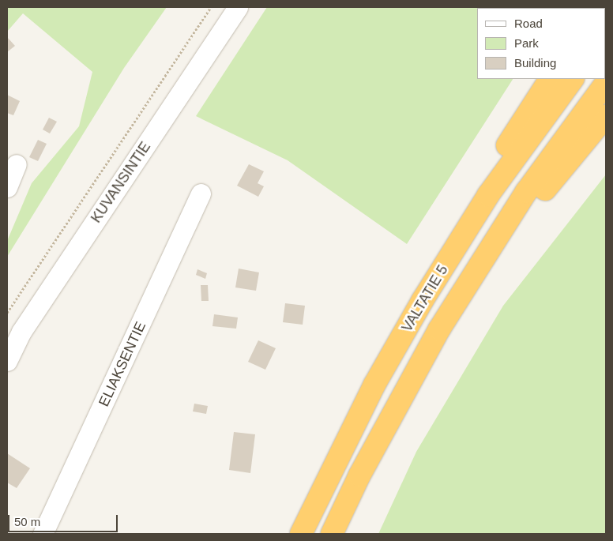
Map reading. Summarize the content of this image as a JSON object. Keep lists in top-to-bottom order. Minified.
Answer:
{"streets":{"highway":["VALTATIE 5"],"street":["KUVANSINTIE","ELIAKSENTIE"]},"legend":["Road","Park","Building"],"scale_bar":"50 m"}
